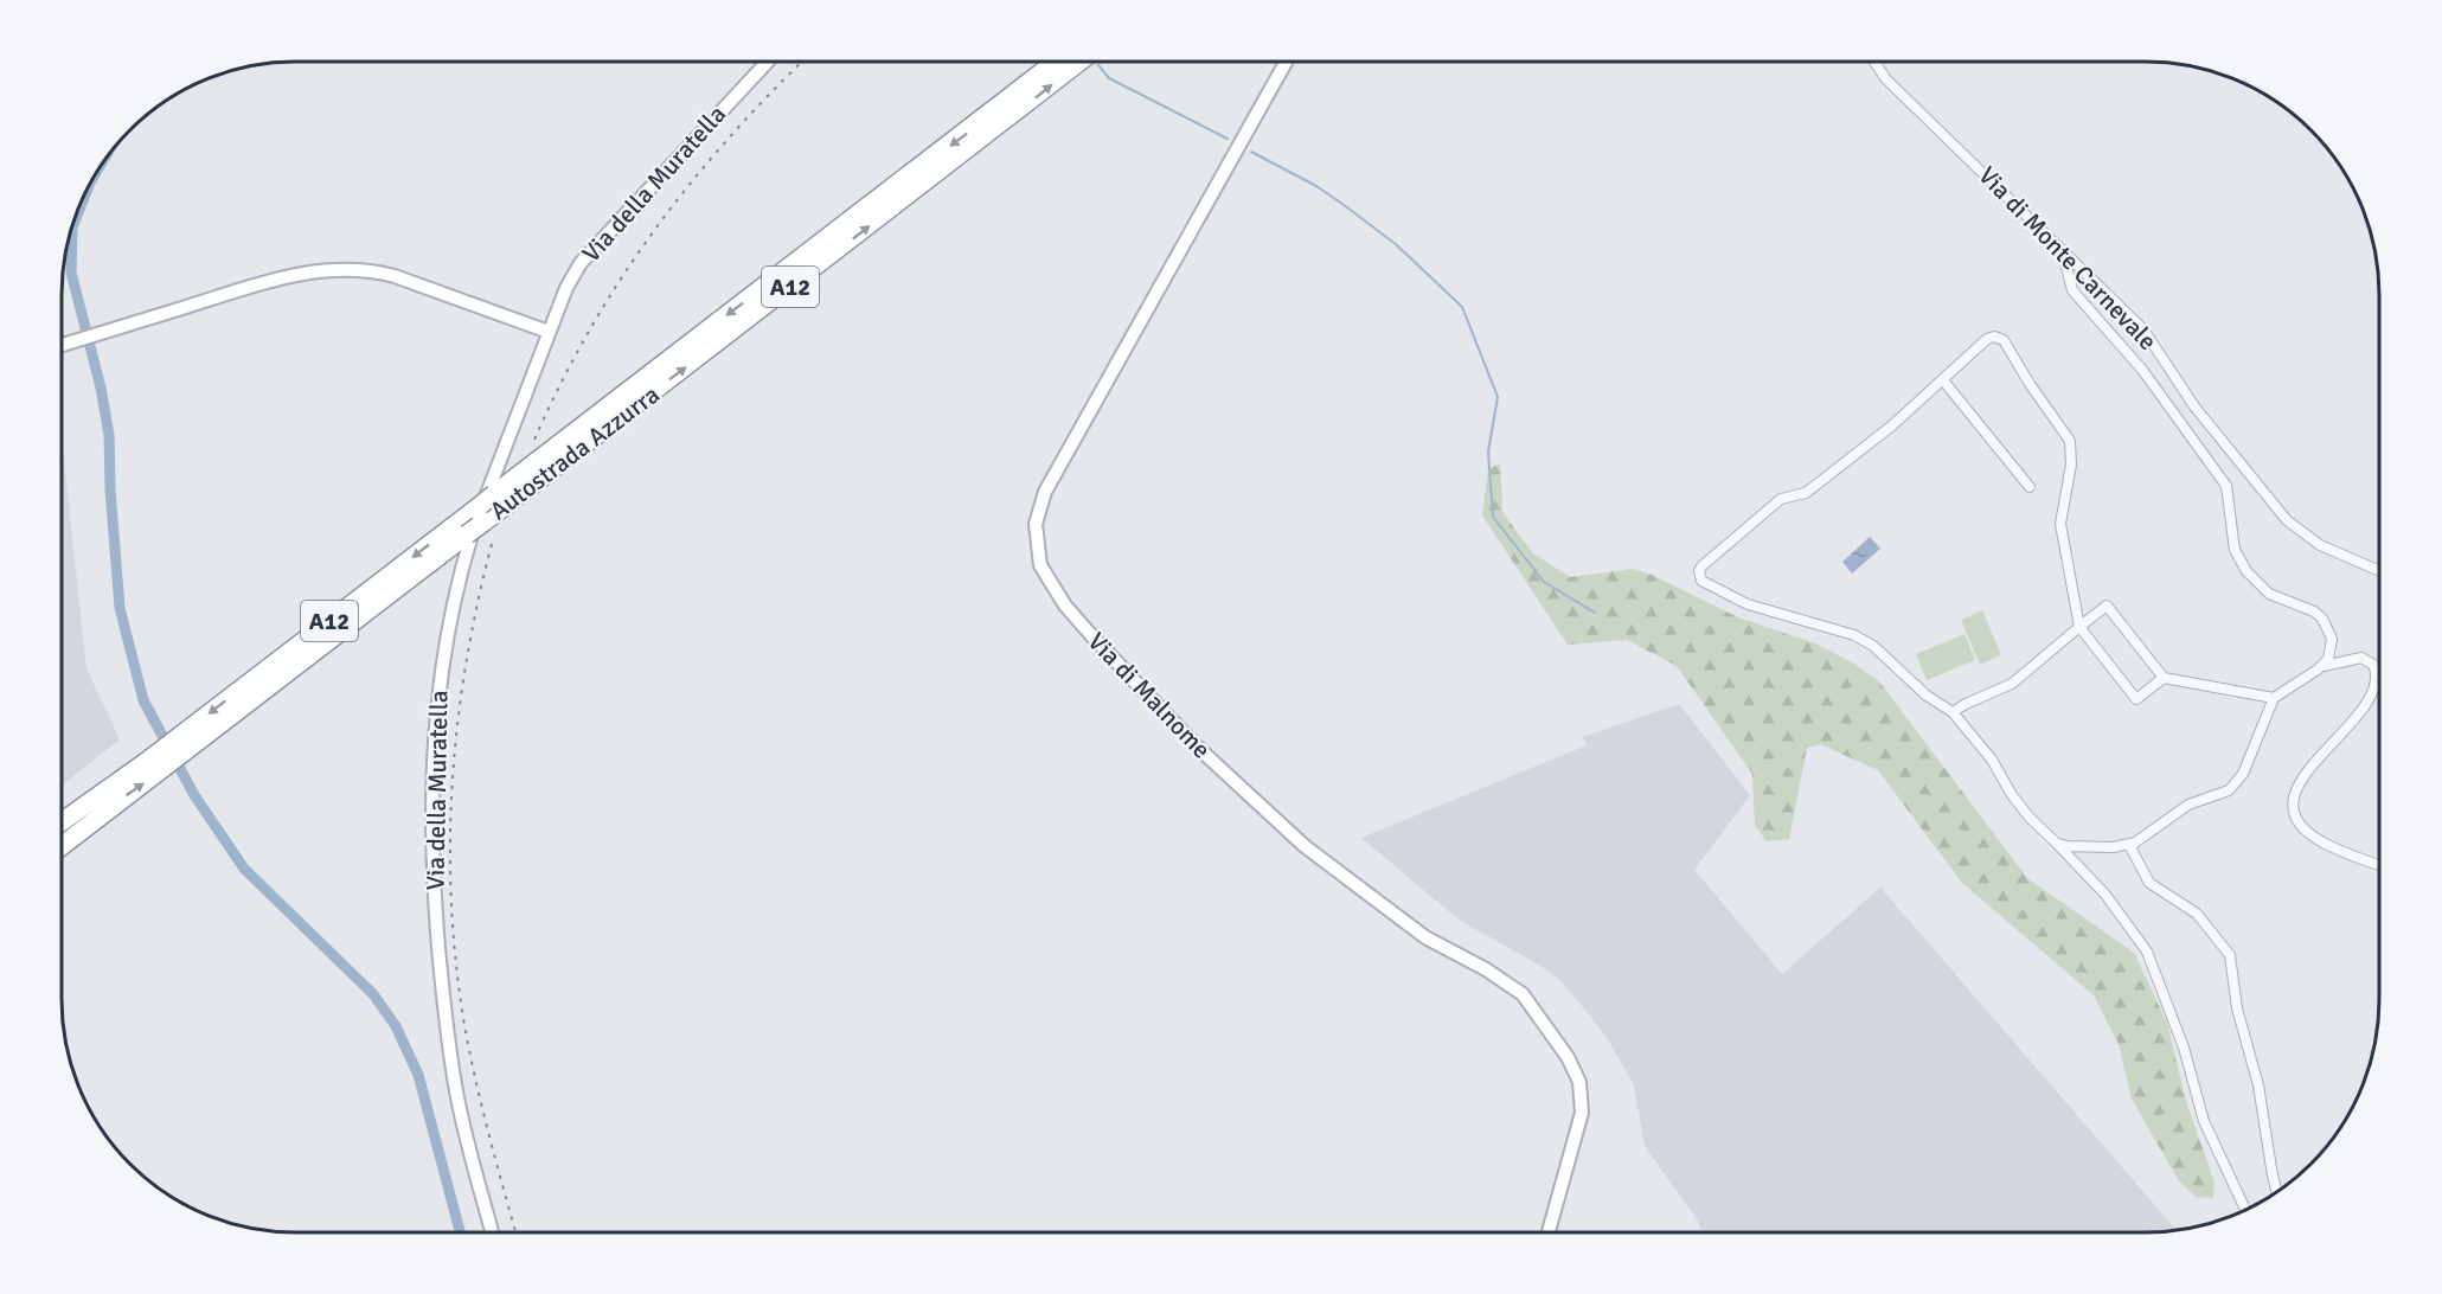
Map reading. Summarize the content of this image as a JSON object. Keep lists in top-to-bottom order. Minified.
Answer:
{"streets":{"highway":["A12","Autostrada Azzurra"],"street":["Via della Muratella","Via di Monte Carnevale","Via di Malnome"]}}
